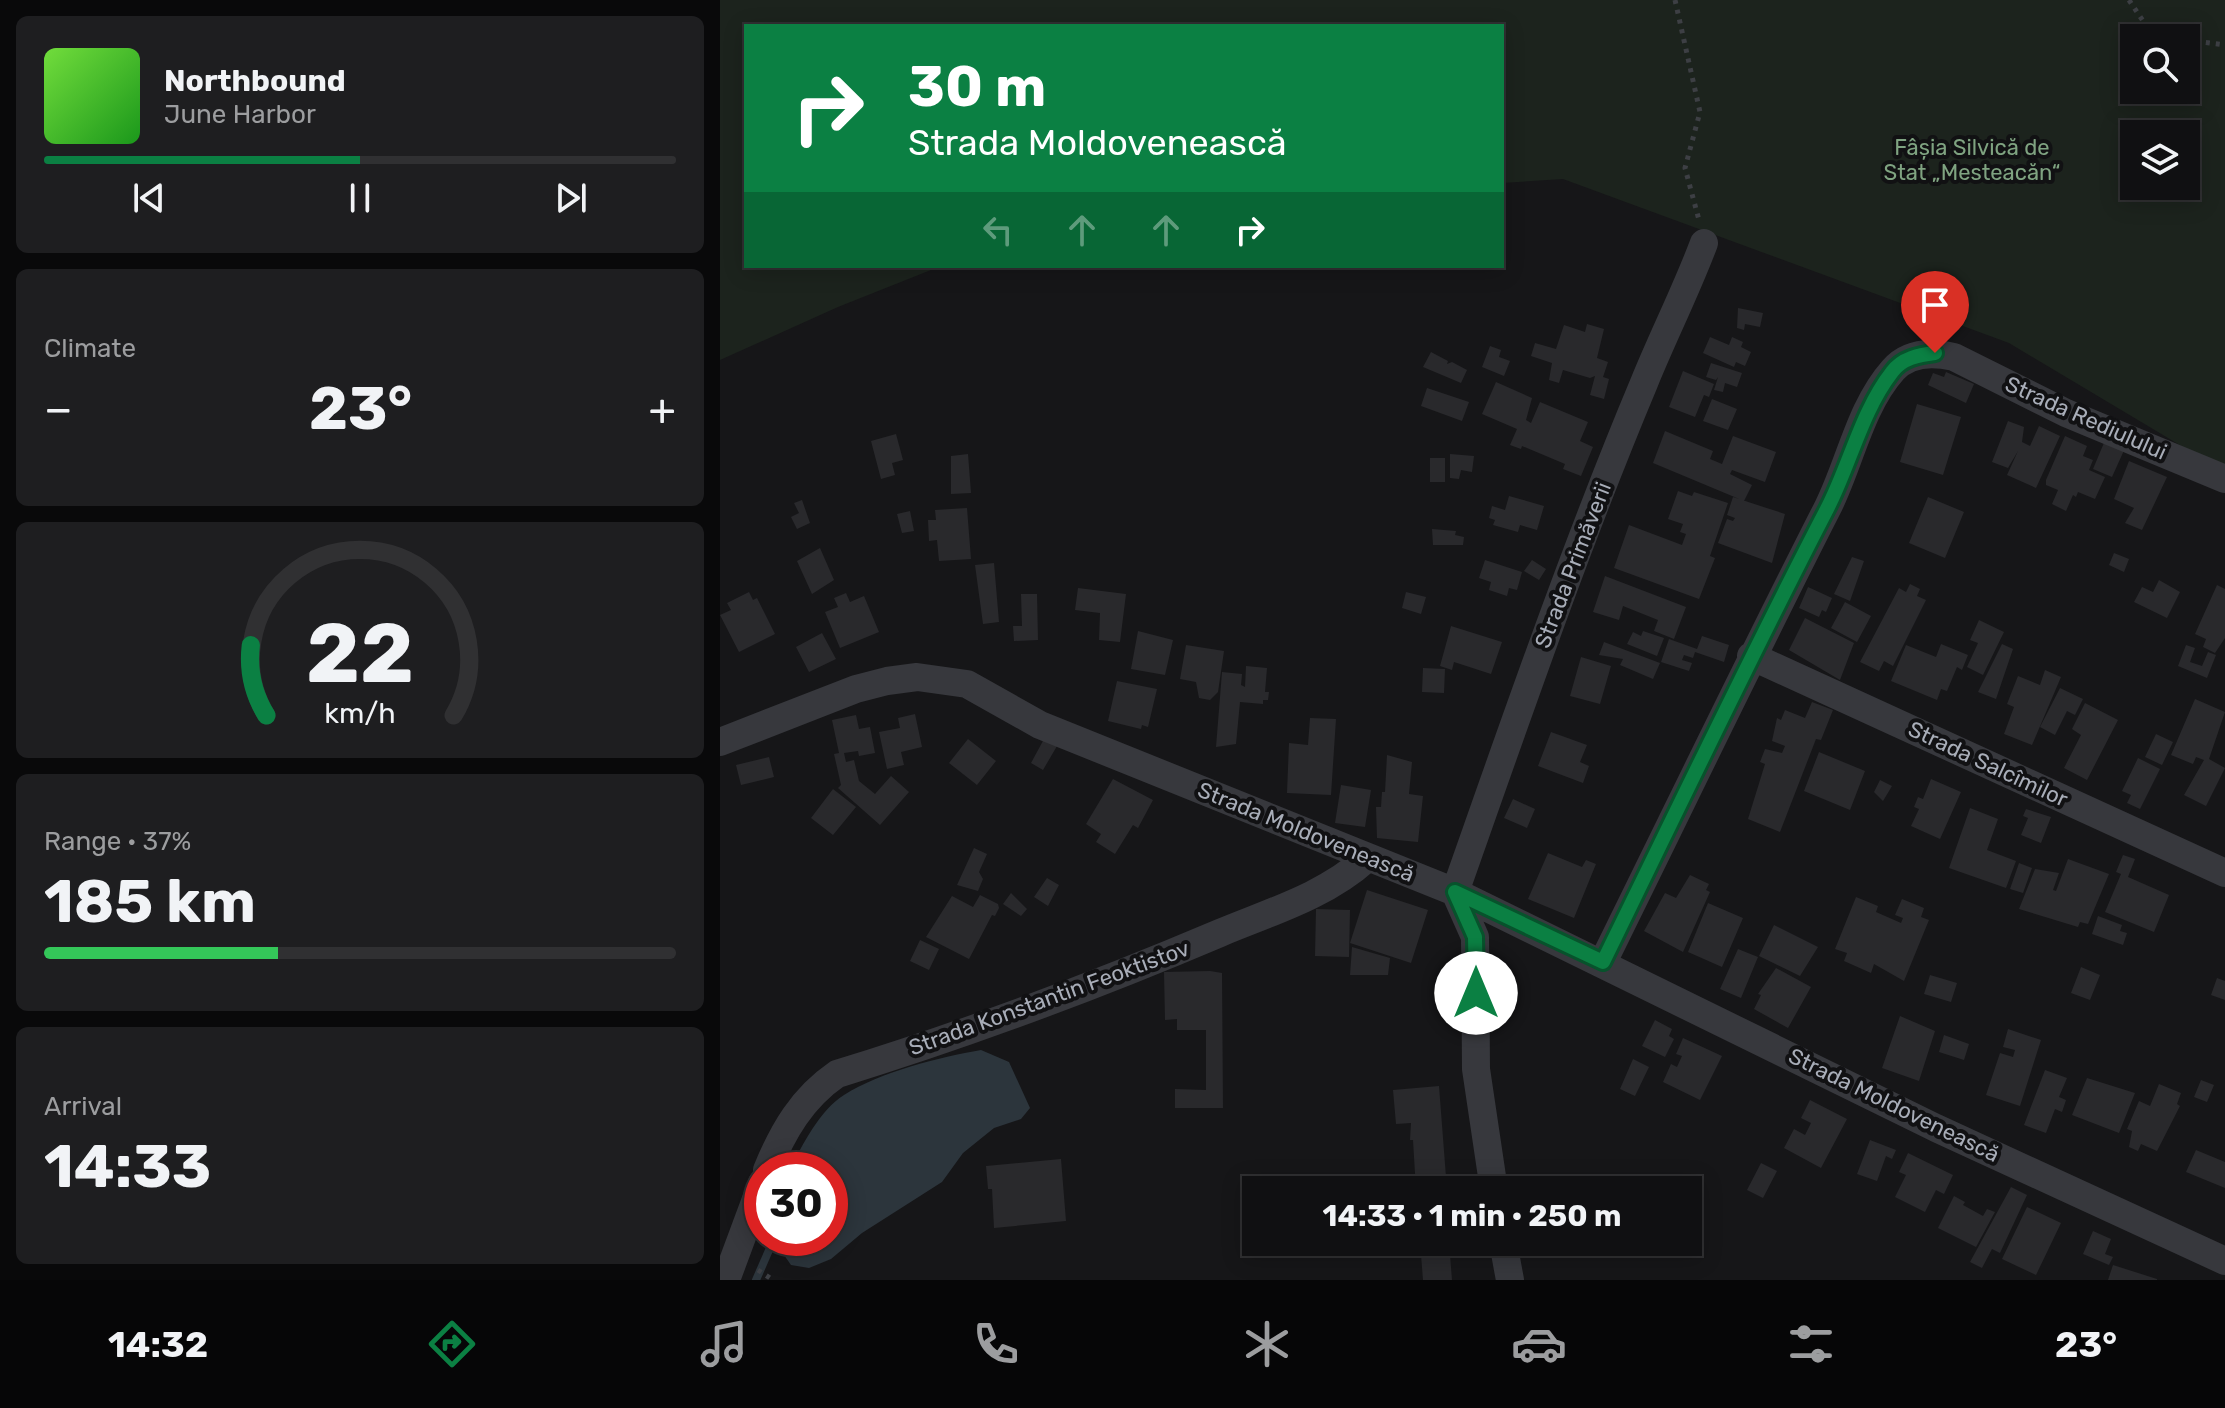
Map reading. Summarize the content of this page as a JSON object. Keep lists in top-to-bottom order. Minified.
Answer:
{"streets":{"street":["Strada Rediulului","Strada Primăverii","Strada Salcîmilor","Strada Moldovenească","Strada Konstantin Feoktistov"]},"crossings":[["Strada Rediulului","Strada Salcîmilor"],["Strada Rediulului","Strada Moldovenească"],["Strada Primăverii","Strada Moldovenească"],["Strada Moldovenească","Strada Konstantin Feoktistov"]],"parks":["Fâșia Silvică de Stat „Mesteacăn“"],"page":{"turn":["30 m","Strada Moldovenească"],"song":["Northbound","June Harbor"],"tile":["Climate",["Range · 37%","185 km"],["Arrival","14:33"]],"heat":["−","23°","+"],"limit":"30","trip":"14:33 · 1 min · 250 m","tabs":["14:32","23°"],"gauge":["22","km/h"]}}
